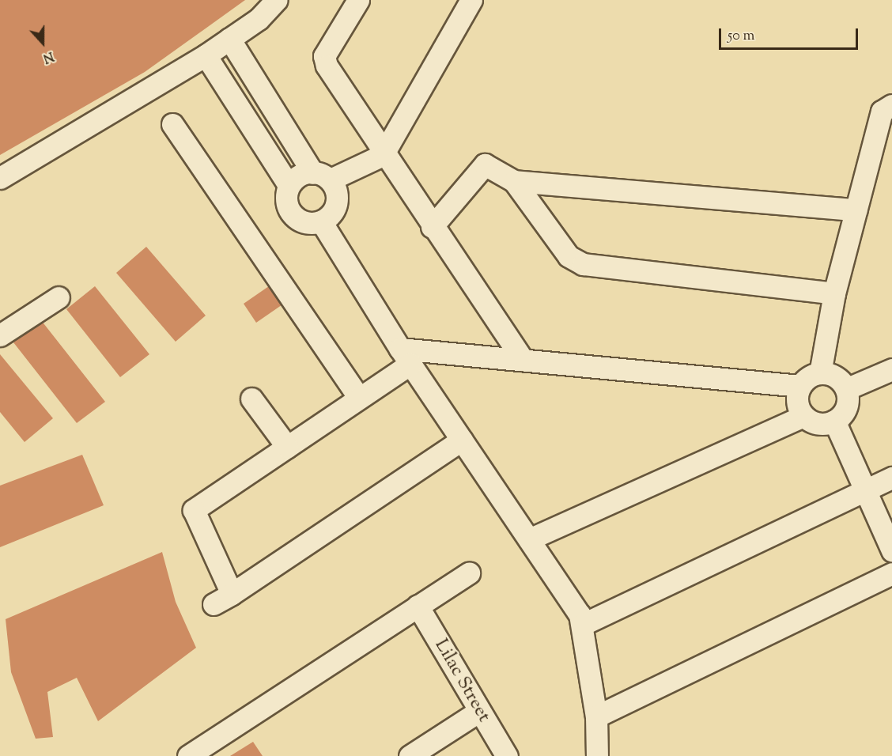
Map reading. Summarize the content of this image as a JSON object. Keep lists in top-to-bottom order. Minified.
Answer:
{"streets":{"street":["Lilac Street"]},"scale_bar":"50 m","north":"bottom"}
